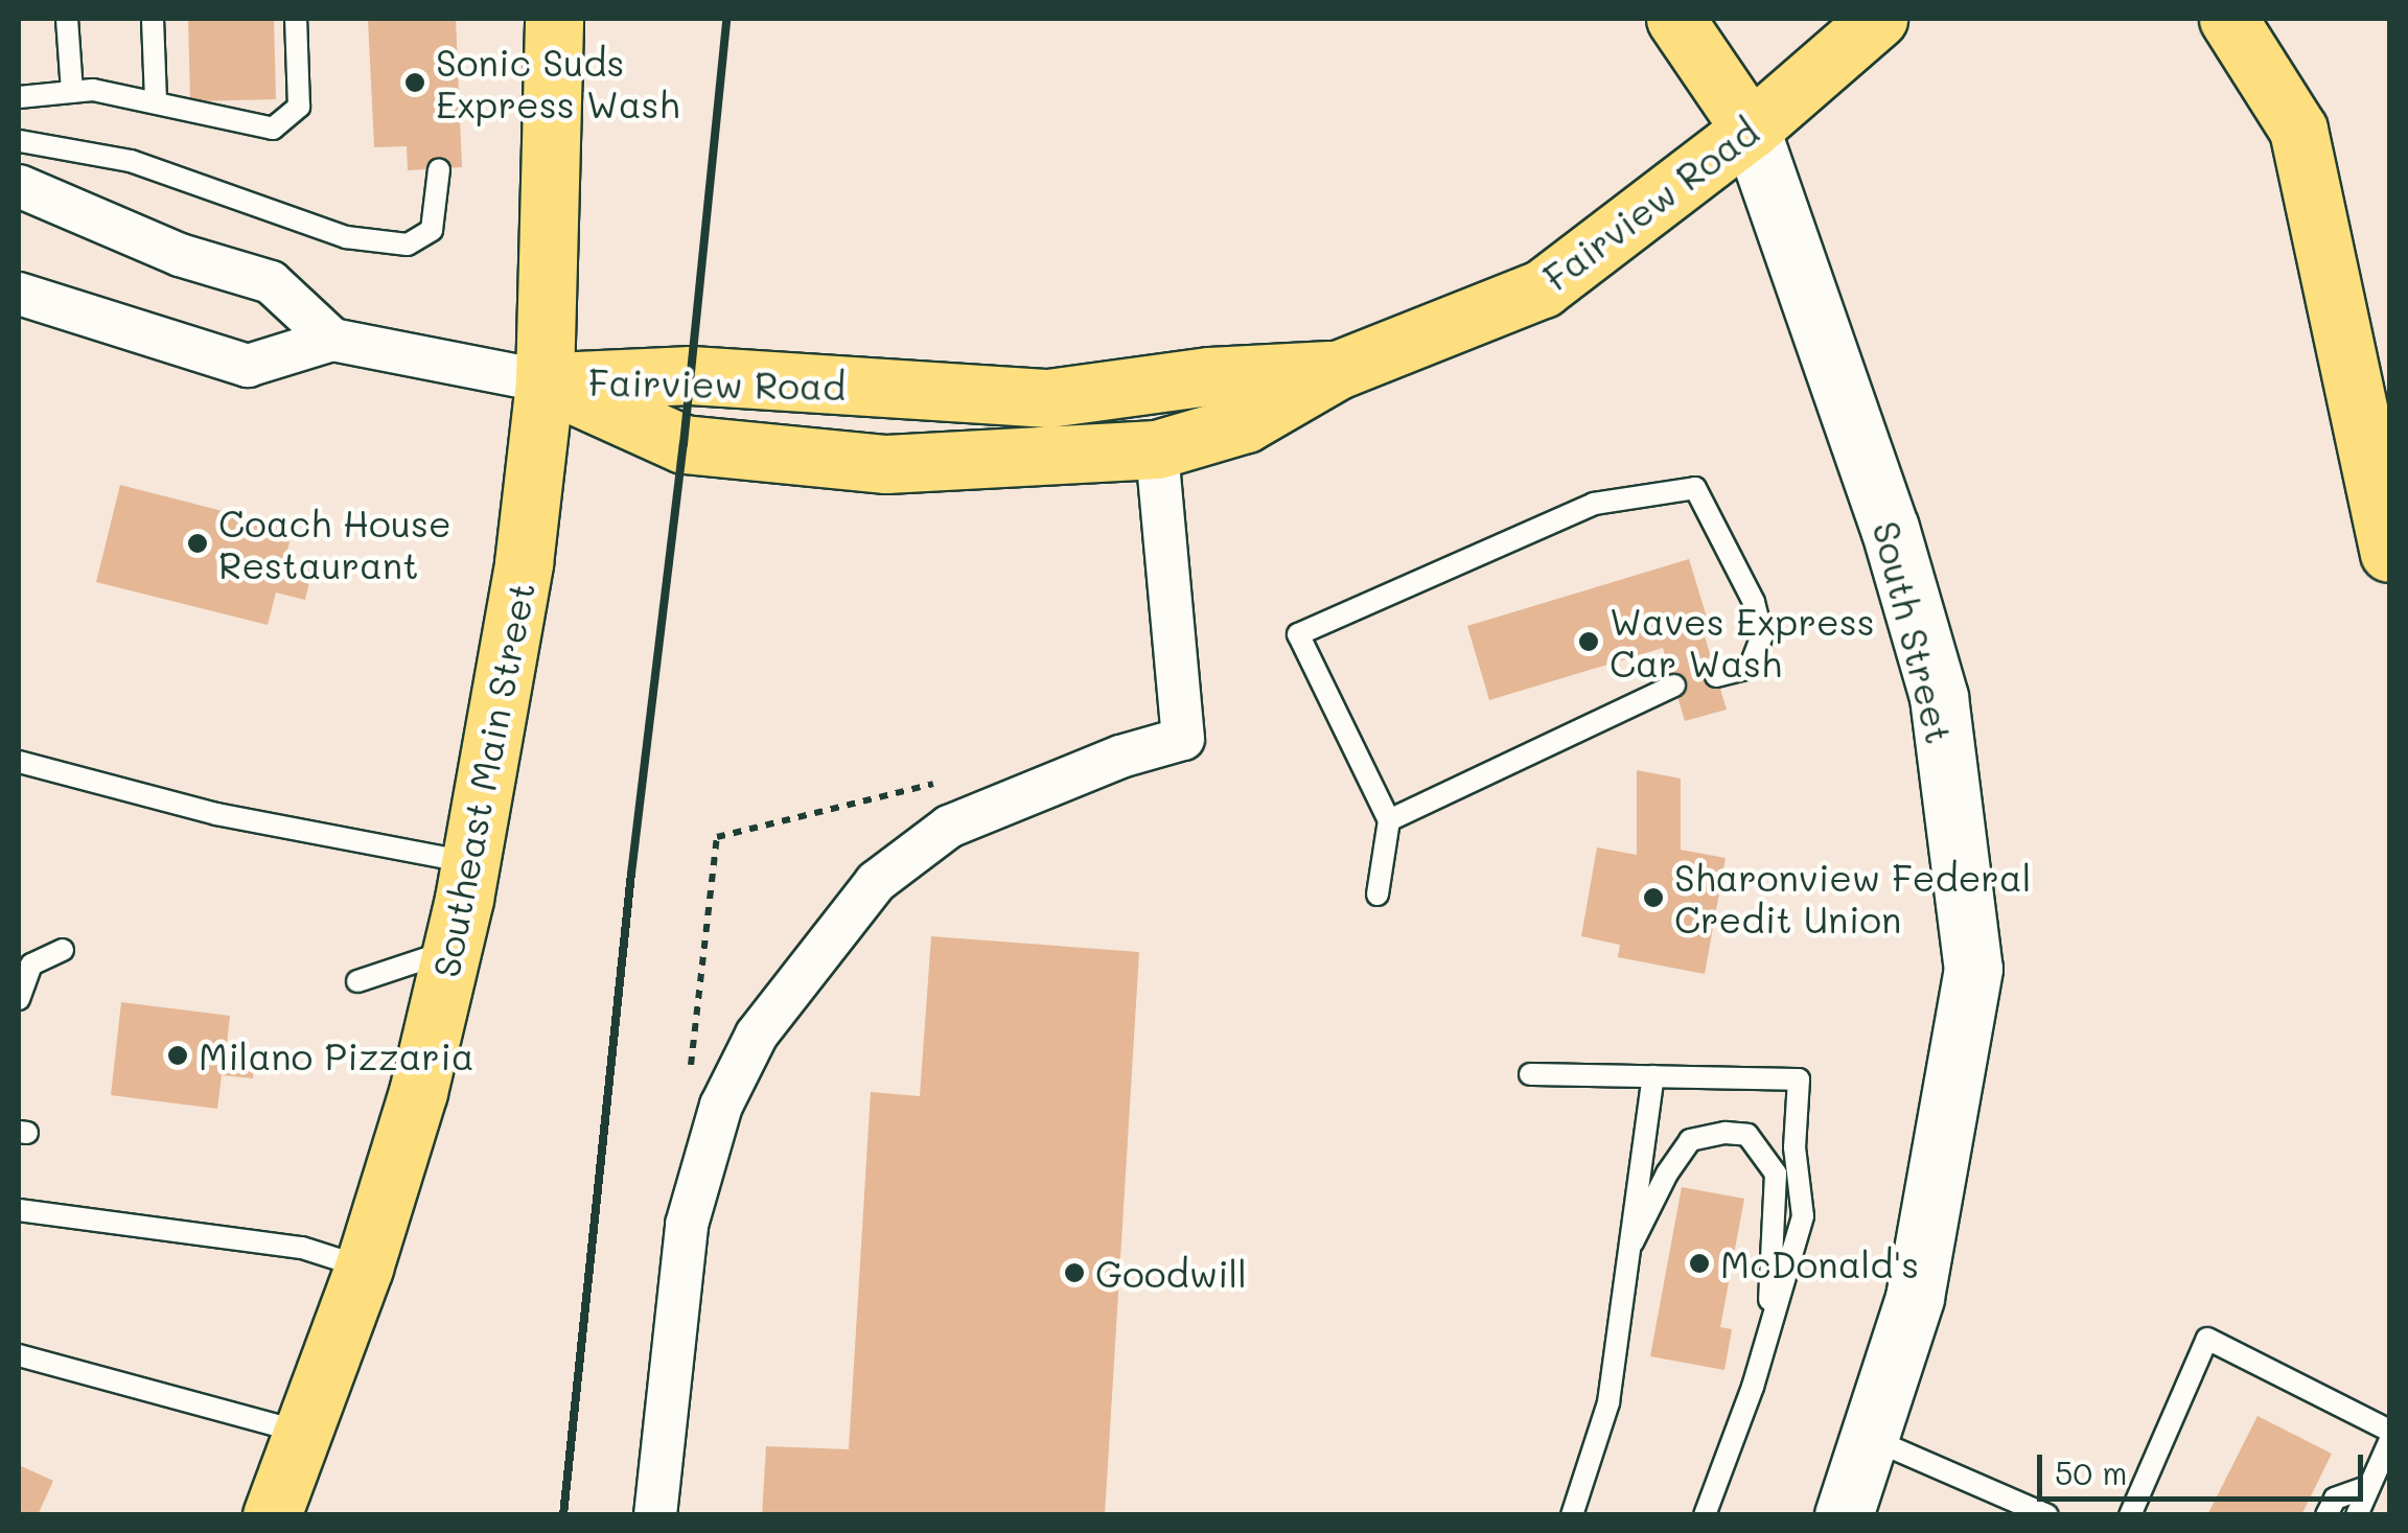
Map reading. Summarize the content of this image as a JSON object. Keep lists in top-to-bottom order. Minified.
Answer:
{"streets":{"main road":["Fairview Road","Southeast Main Street"],"street":["South Street"]},"crossings":[["Fairview Road","South Street"],["Fairview Road","Southeast Main Street"]],"places":["Sonic Suds Express Wash","Coach House Restaurant","Waves Express Car Wash","Sharonview Federal Credit Union","Milano Pizzaria","McDonald's","Goodwill"],"scale_bar":"50 m"}
